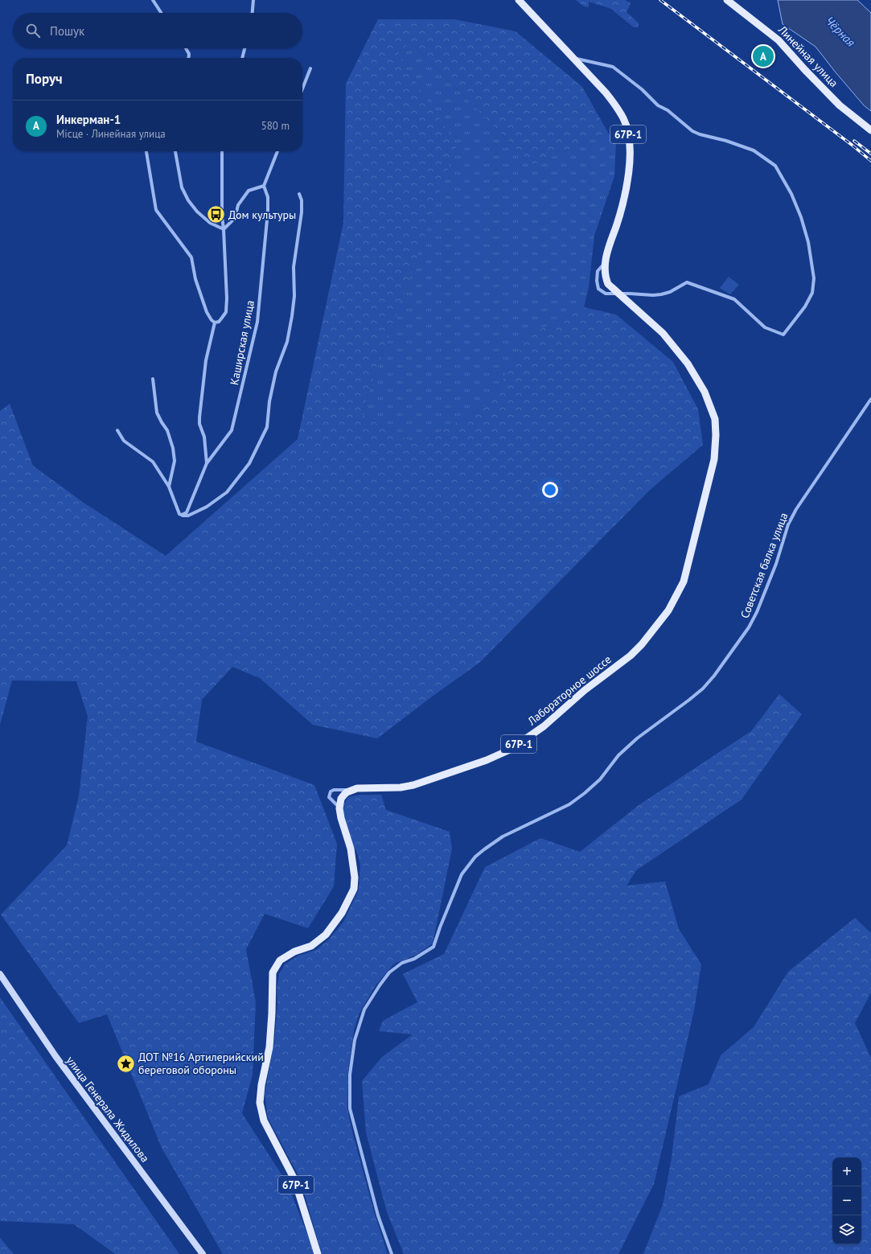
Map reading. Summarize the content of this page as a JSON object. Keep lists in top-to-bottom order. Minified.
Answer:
{"streets":{"main road":["Линейная улица","67Р-1","Лабораторное шоссе","улица Генерала Жидилова"],"street":["Каширская улица","Советская балка улица"]},"crossings":[["67Р-1","Лабораторное шоссе"]],"water":["Чёрная"],"places":{"bus stop":["Дом культуры"],"place":["ДОТ №16 Артилерийский береговой обороны"]},"page":{"search":"Пошук","pins":"A","heading":"Поруч","list":[{"mark":"A","name":"Инкерман-1","note":"Місце · Линейная улица","value":"580 m"}],"map_buttons":["+","−"]}}
